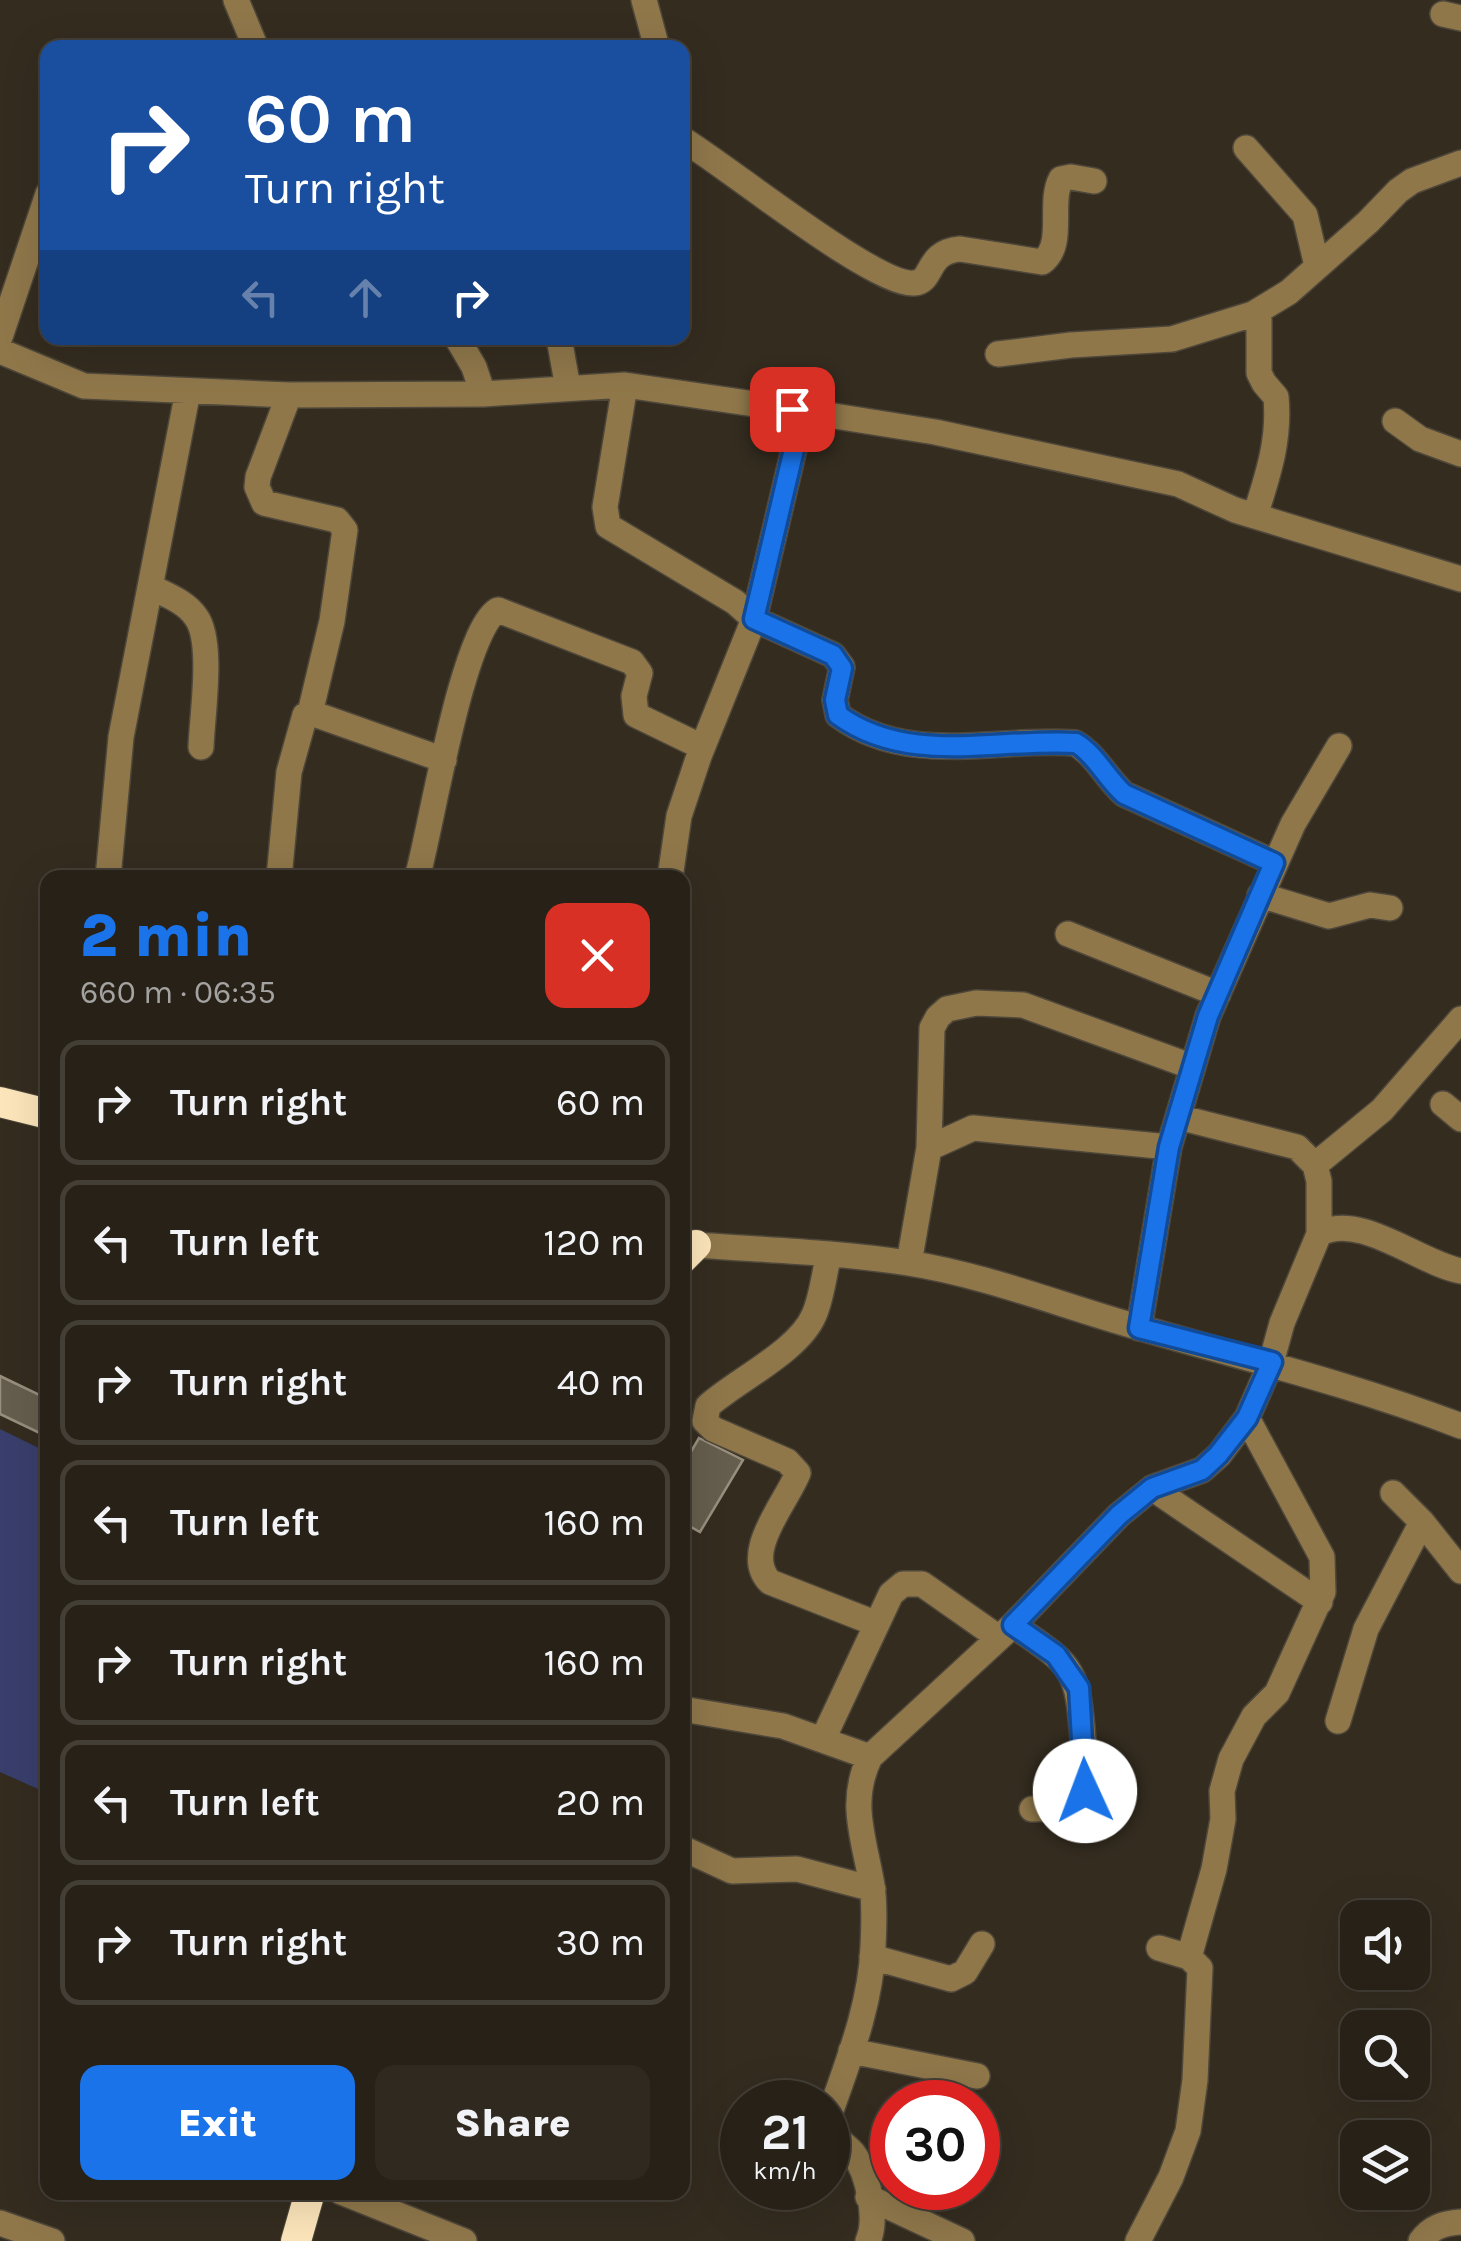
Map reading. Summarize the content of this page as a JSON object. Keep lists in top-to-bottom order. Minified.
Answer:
{"page":{"turn":["60 m","Turn right"],"heading":["2 min","660 m · 06:35"],"list":[{"name":"Turn right","value":"60 m"},{"name":"Turn left","value":"120 m"},{"name":"Turn right","value":"40 m"},{"name":"Turn left","value":"160 m"},{"name":"Turn right","value":"160 m"},{"name":"Turn left","value":"20 m"},{"name":"Turn right","value":"30 m"}],"buttons":["Exit","Share"],"speed":"21 km/h","limit":"30"}}
